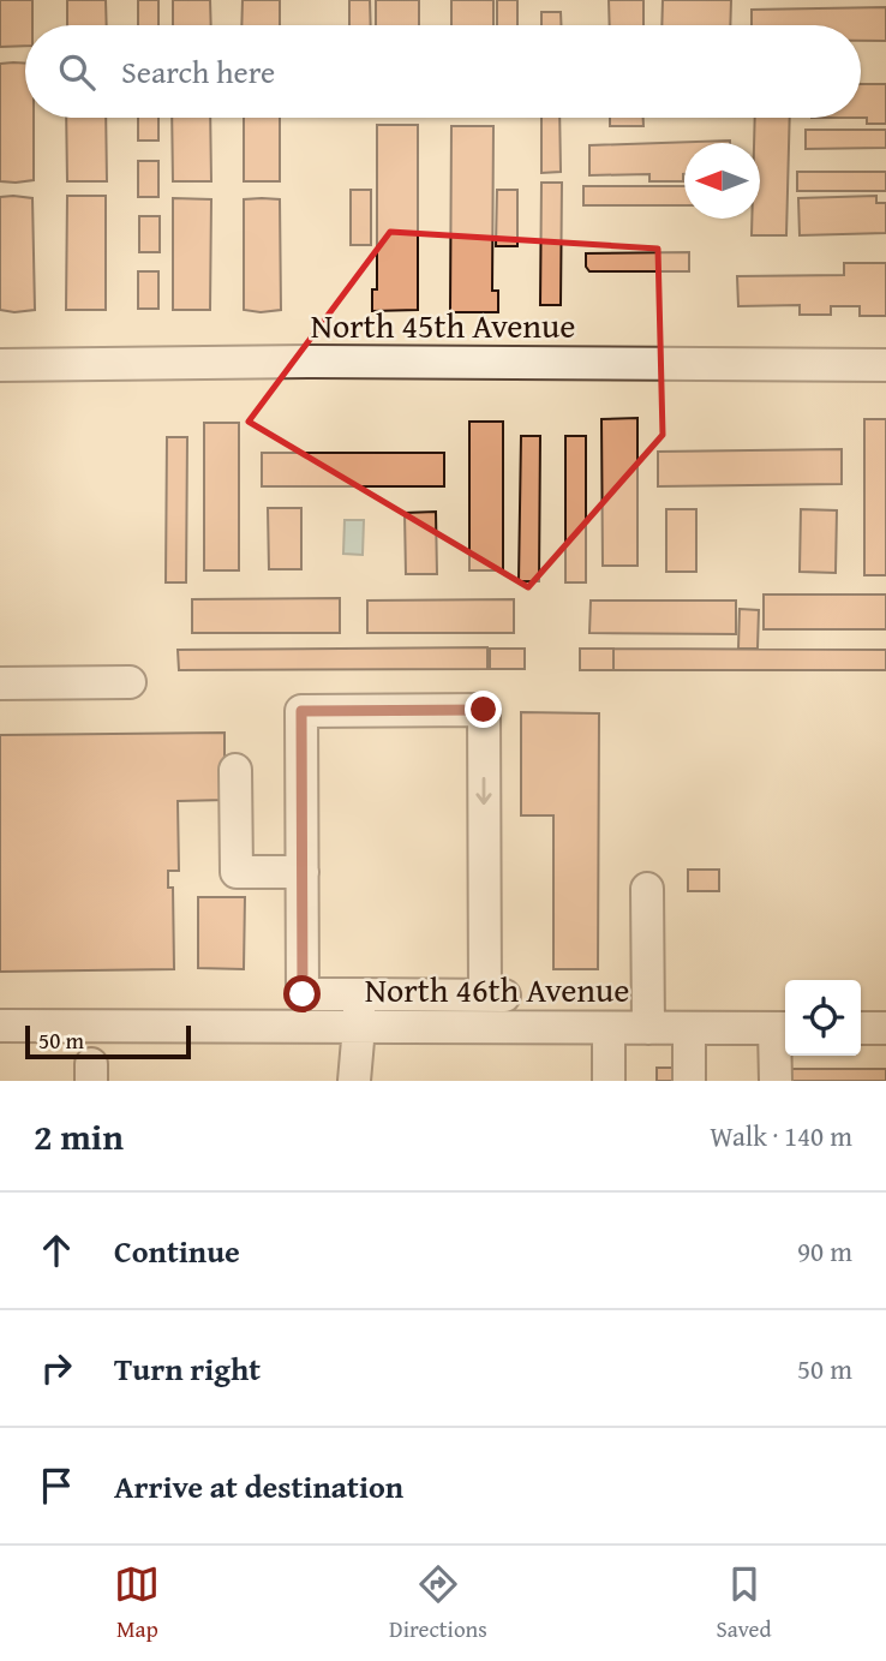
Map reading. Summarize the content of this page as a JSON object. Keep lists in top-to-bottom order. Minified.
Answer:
{"streets":{"street":["North 45th Avenue","North 46th Avenue"]},"scale_bar":"50 m","north":"left","page":{"search":"Search here","scale":"50 m","heading":["2 min","Walk · 140 m"],"list":[["Continue","90 m"],["Turn right","50 m"],"Arrive at destination"],"nav":["Map","Directions","Saved"]}}
